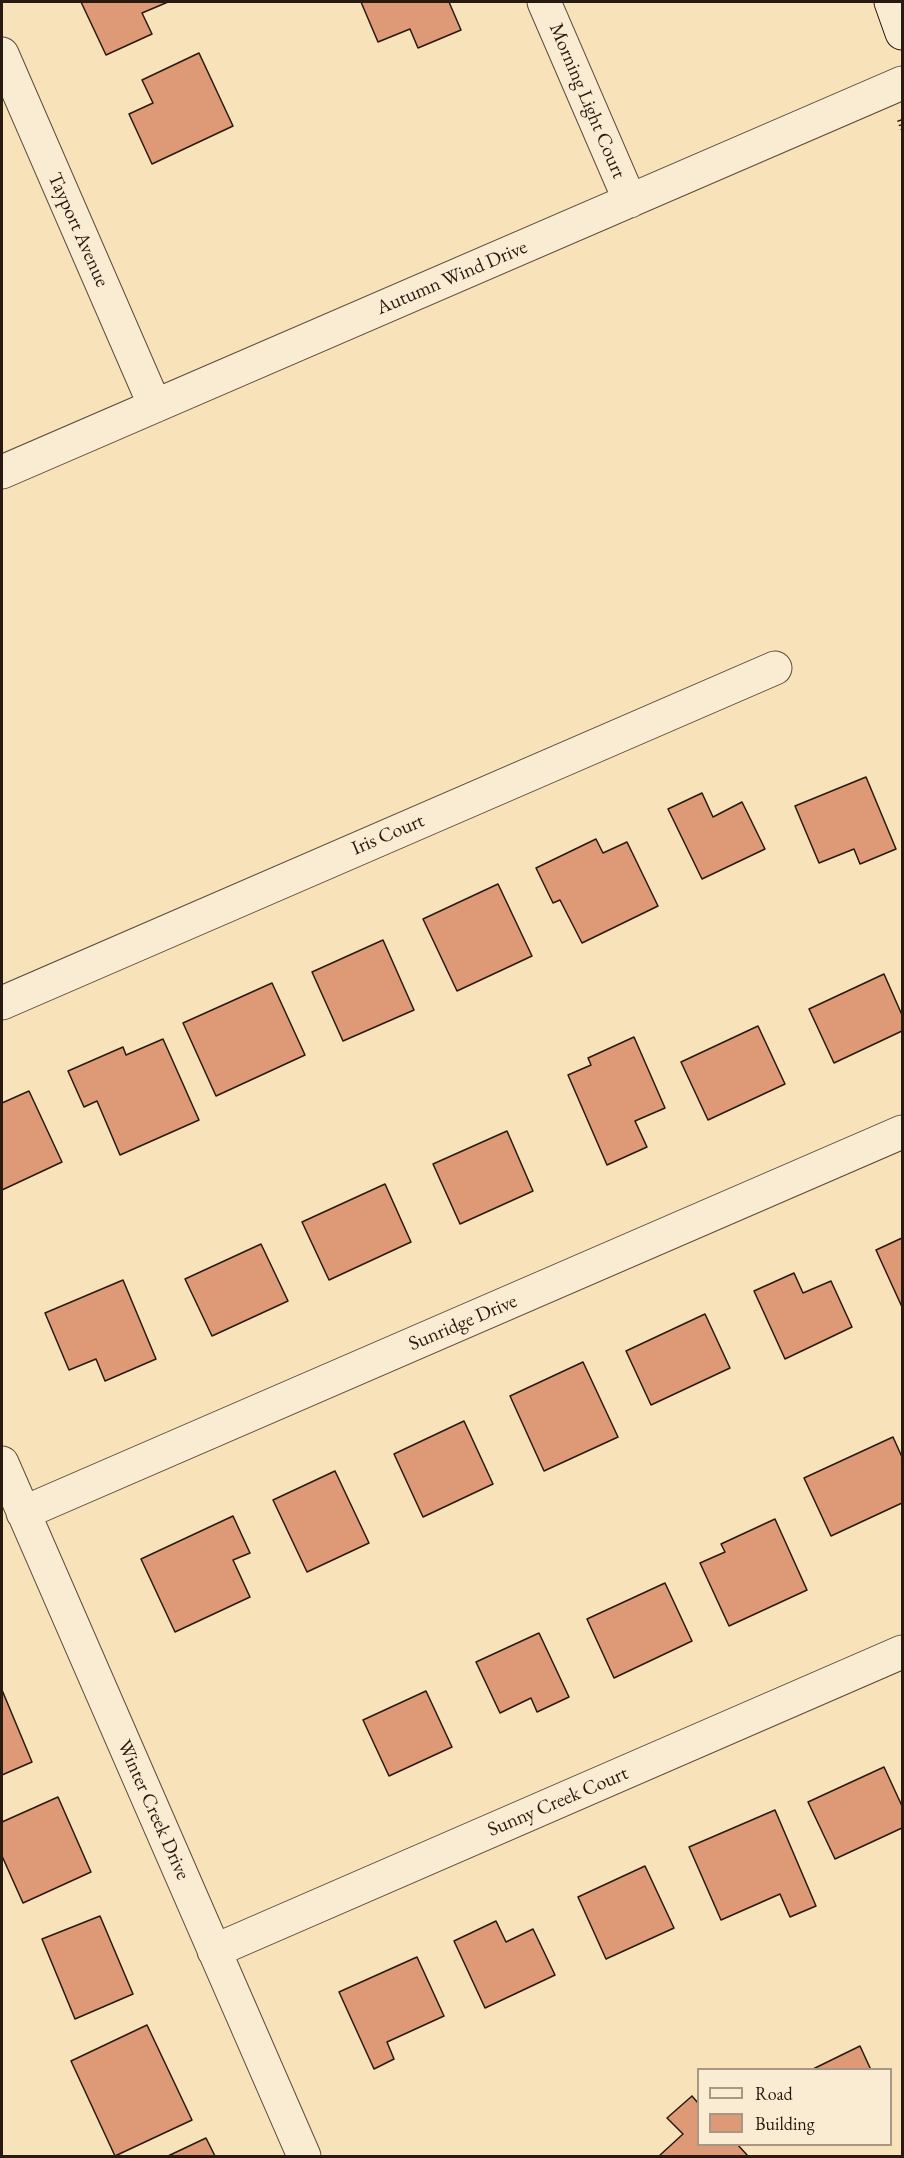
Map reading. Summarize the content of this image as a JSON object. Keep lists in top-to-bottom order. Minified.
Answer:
{"streets":{"street":["Morning Light Court","Tayport Avenue","Autumn Wind Drive","Iris Court","Sunridge Drive","Sunny Creek Court","Winter Creek Drive"]},"crossings":[["Morning Light Court","Autumn Wind Drive"],["Tayport Avenue","Autumn Wind Drive"],["Sunridge Drive","Winter Creek Drive"],["Sunny Creek Court","Winter Creek Drive"]],"legend":["Road","Building"]}
